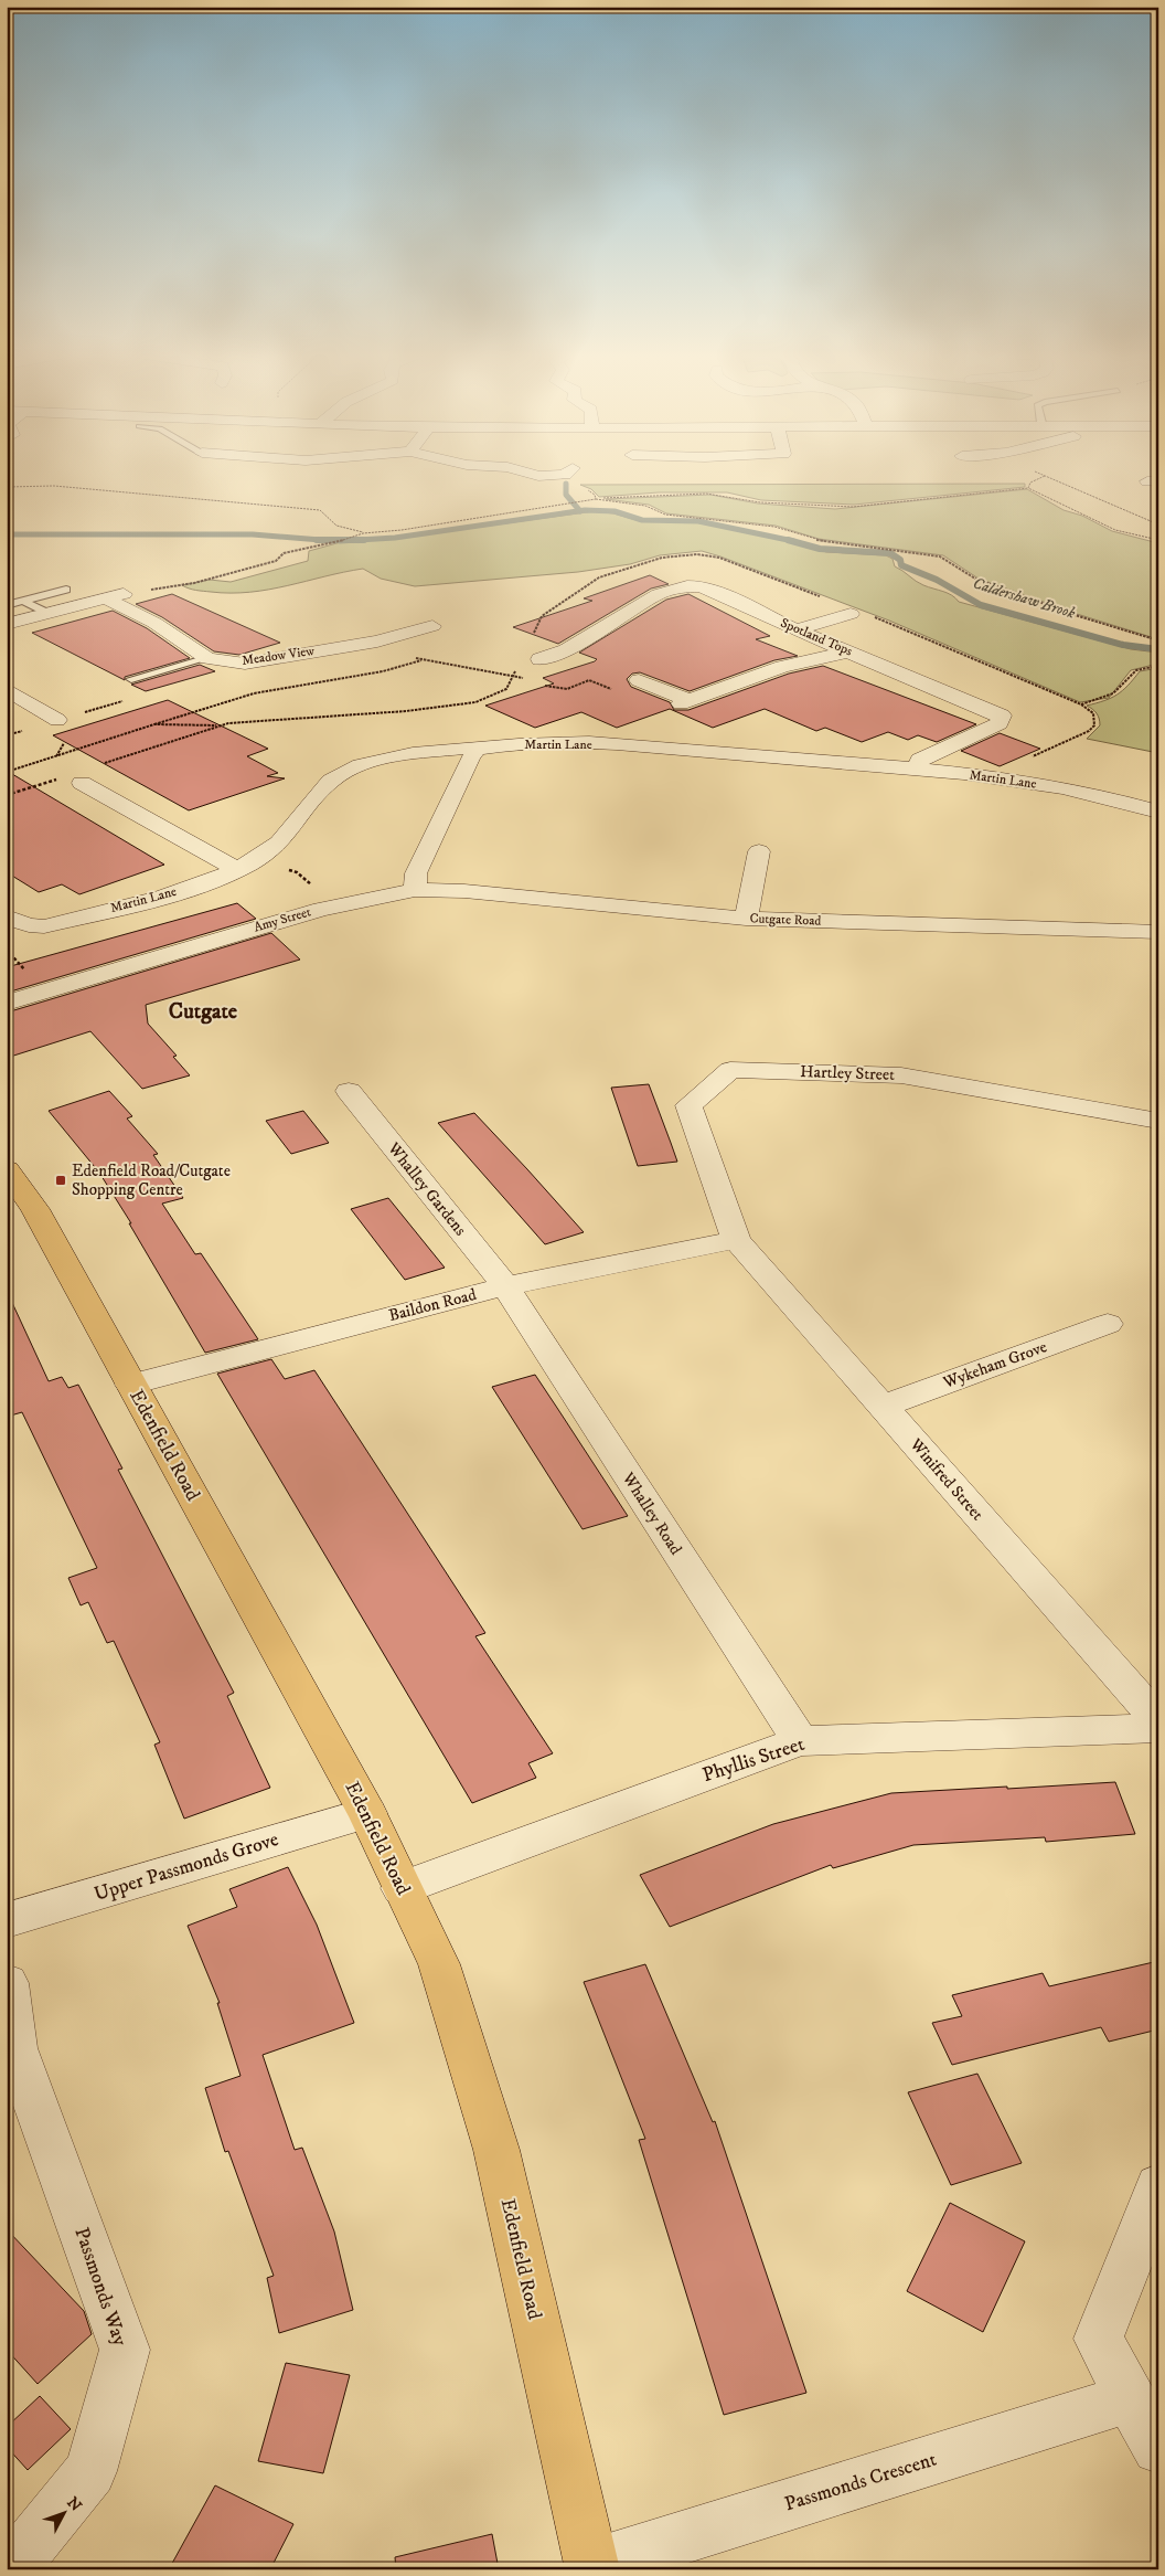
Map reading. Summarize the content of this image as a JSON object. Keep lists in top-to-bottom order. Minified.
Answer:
{"streets":{"main road":["Edenfield Road"],"street":["Spotland Tops","Meadow View","Martin Lane","Amy Street","Cutgate Road","Hartley Street","Whalley Gardens","Baildon Road","Wykeham Grove","Winifred Street","Whalley Road","Phyllis Street","Upper Passmonds Grove","Passmonds Way","Passmonds Crescent"]},"crossings":[["Spotland Tops","Martin Lane"],["Amy Street","Cutgate Road"],["Hartley Street","Baildon Road"],["Hartley Street","Winifred Street"],["Whalley Gardens","Baildon Road"],["Whalley Gardens","Whalley Road"],["Baildon Road","Edenfield Road"],["Baildon Road","Winifred Street"],["Baildon Road","Whalley Road"],["Wykeham Grove","Winifred Street"],["Edenfield Road","Phyllis Street"],["Edenfield Road","Upper Passmonds Grove"],["Edenfield Road","Passmonds Crescent"],["Whalley Road","Phyllis Street"]],"districts":["Cutgate"],"water":["Caldershaw Brook"],"places":{"transit":["Edenfield Road/Cutgate Shopping Centre"]},"north":"top right"}
